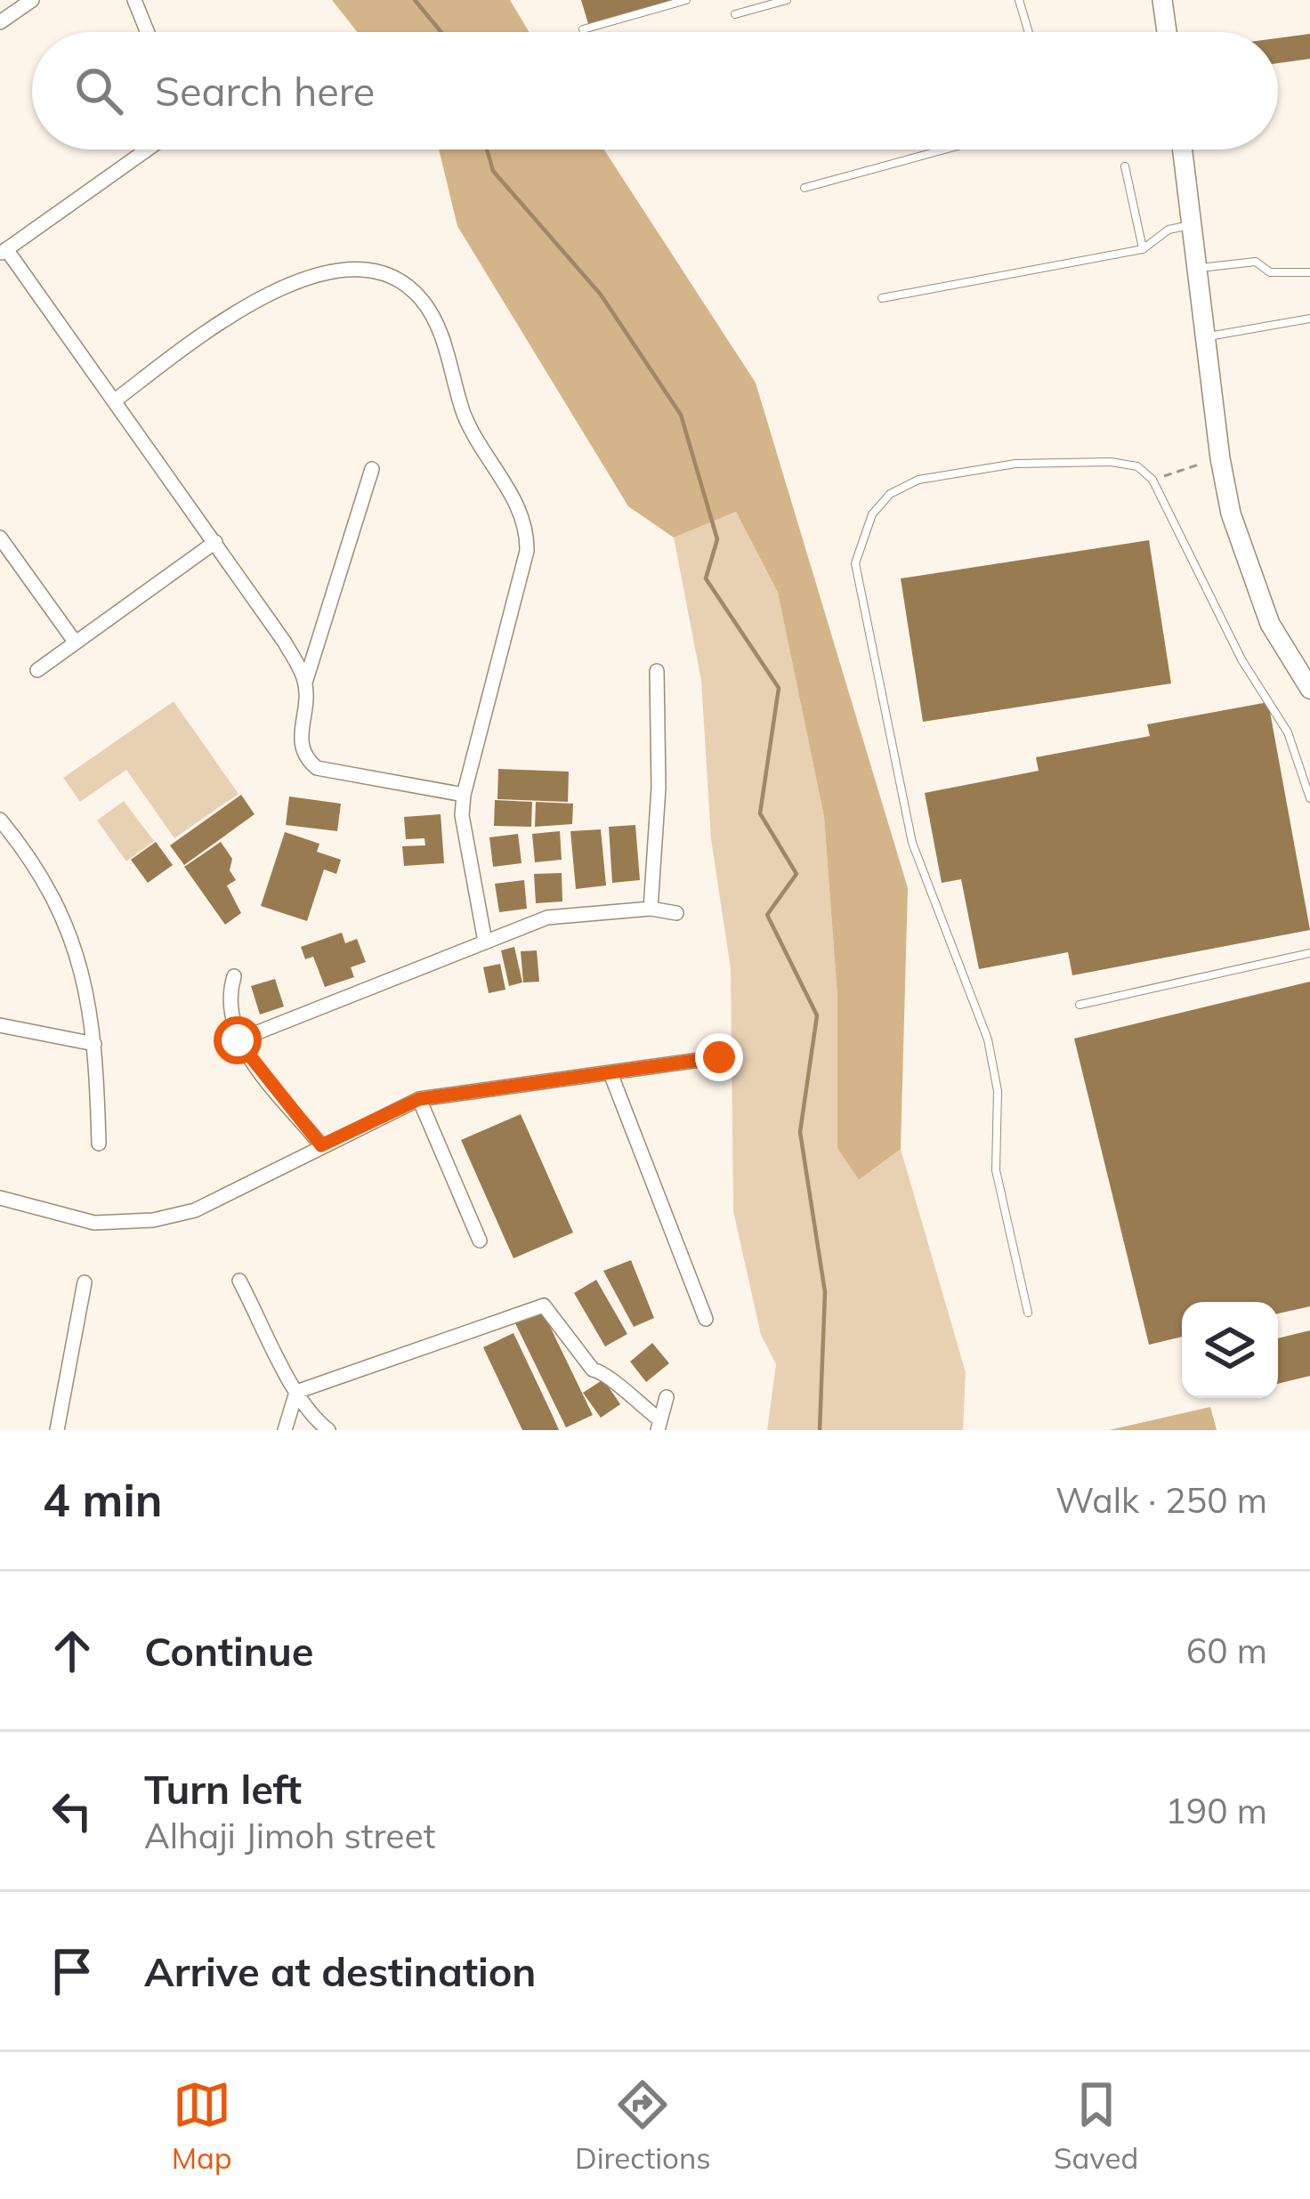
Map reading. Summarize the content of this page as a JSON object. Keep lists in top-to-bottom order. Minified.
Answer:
{"page":{"search":"Search here","heading":["4 min","Walk · 250 m"],"list":[["Continue","60 m"],["Turn left","Alhaji Jimoh street","190 m"],"Arrive at destination"],"nav":["Map","Directions","Saved"]}}
